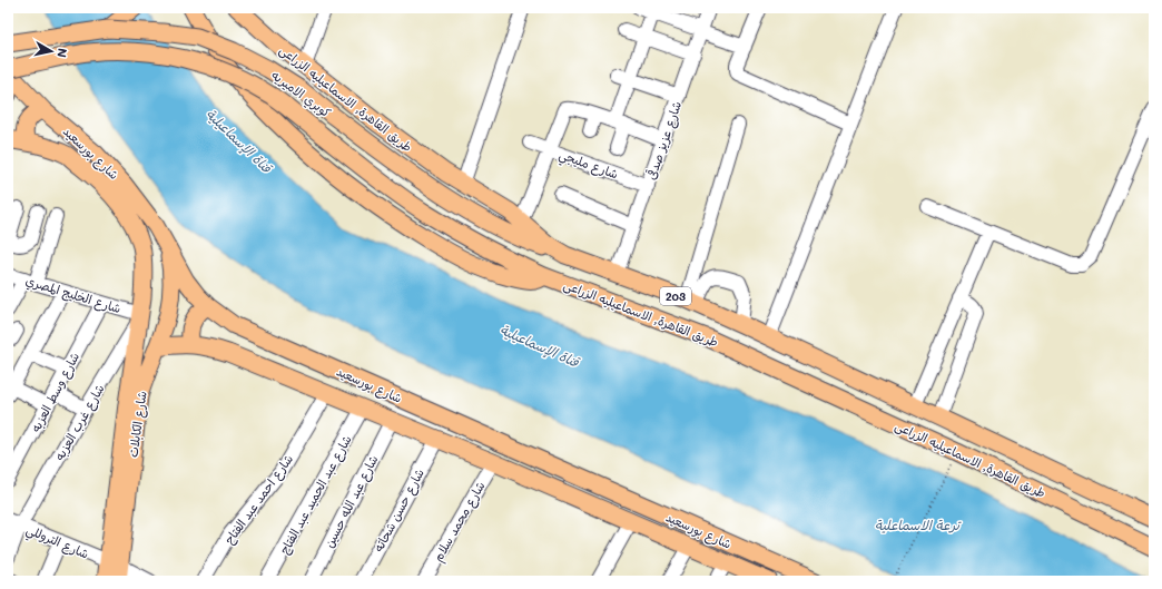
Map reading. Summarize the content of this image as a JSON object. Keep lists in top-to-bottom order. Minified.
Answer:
{"streets":{"main road":["كوبري الاميريه","طريق القاهرة, الاسماعيليه الزراعى","شارع بورسعيد","203","شارع الكابلات"],"street":["شارع عزيز صدقى","شارع مليجي","شارع الخليج المصري","شارع وسط العزبه","شارع غرب العزبه","شارع عبد الحميد عبد الفتاح","شارع احمد عبد الفتاح","شارع عبد الله حسين","شارع حسن شحاته","شارع محمد سلام","شارع التروللي"]},"crossings":[["كوبري الاميريه","طريق القاهرة, الاسماعيليه الزراعى"],["كوبري الاميريه","شارع بورسعيد"],["طريق القاهرة, الاسماعيليه الزراعى","شارع عزيز صدقى"],["شارع عزيز صدقى","شارع مليجي"],["شارع بورسعيد","شارع الكابلات"],["شارع بورسعيد","شارع عبد الحميد عبد الفتاح"],["شارع بورسعيد","شارع احمد عبد الفتاح"],["شارع بورسعيد","شارع عبد الله حسين"],["شارع بورسعيد","شارع حسن شحاته"],["شارع بورسعيد","شارع محمد سلام"],["شارع الخليج المصري","شارع وسط العزبه"],["شارع الخليج المصري","شارع غرب العزبه"],["شارع الخليج المصري","شارع الكابلات"],["شارع غرب العزبه","شارع الكابلات"],["شارع غرب العزبه","شارع التروللي"],["شارع الكابلات","شارع التروللي"]],"water":["قناة الإسماعيلية","ترعة الاسماعلية"],"north":"right"}
